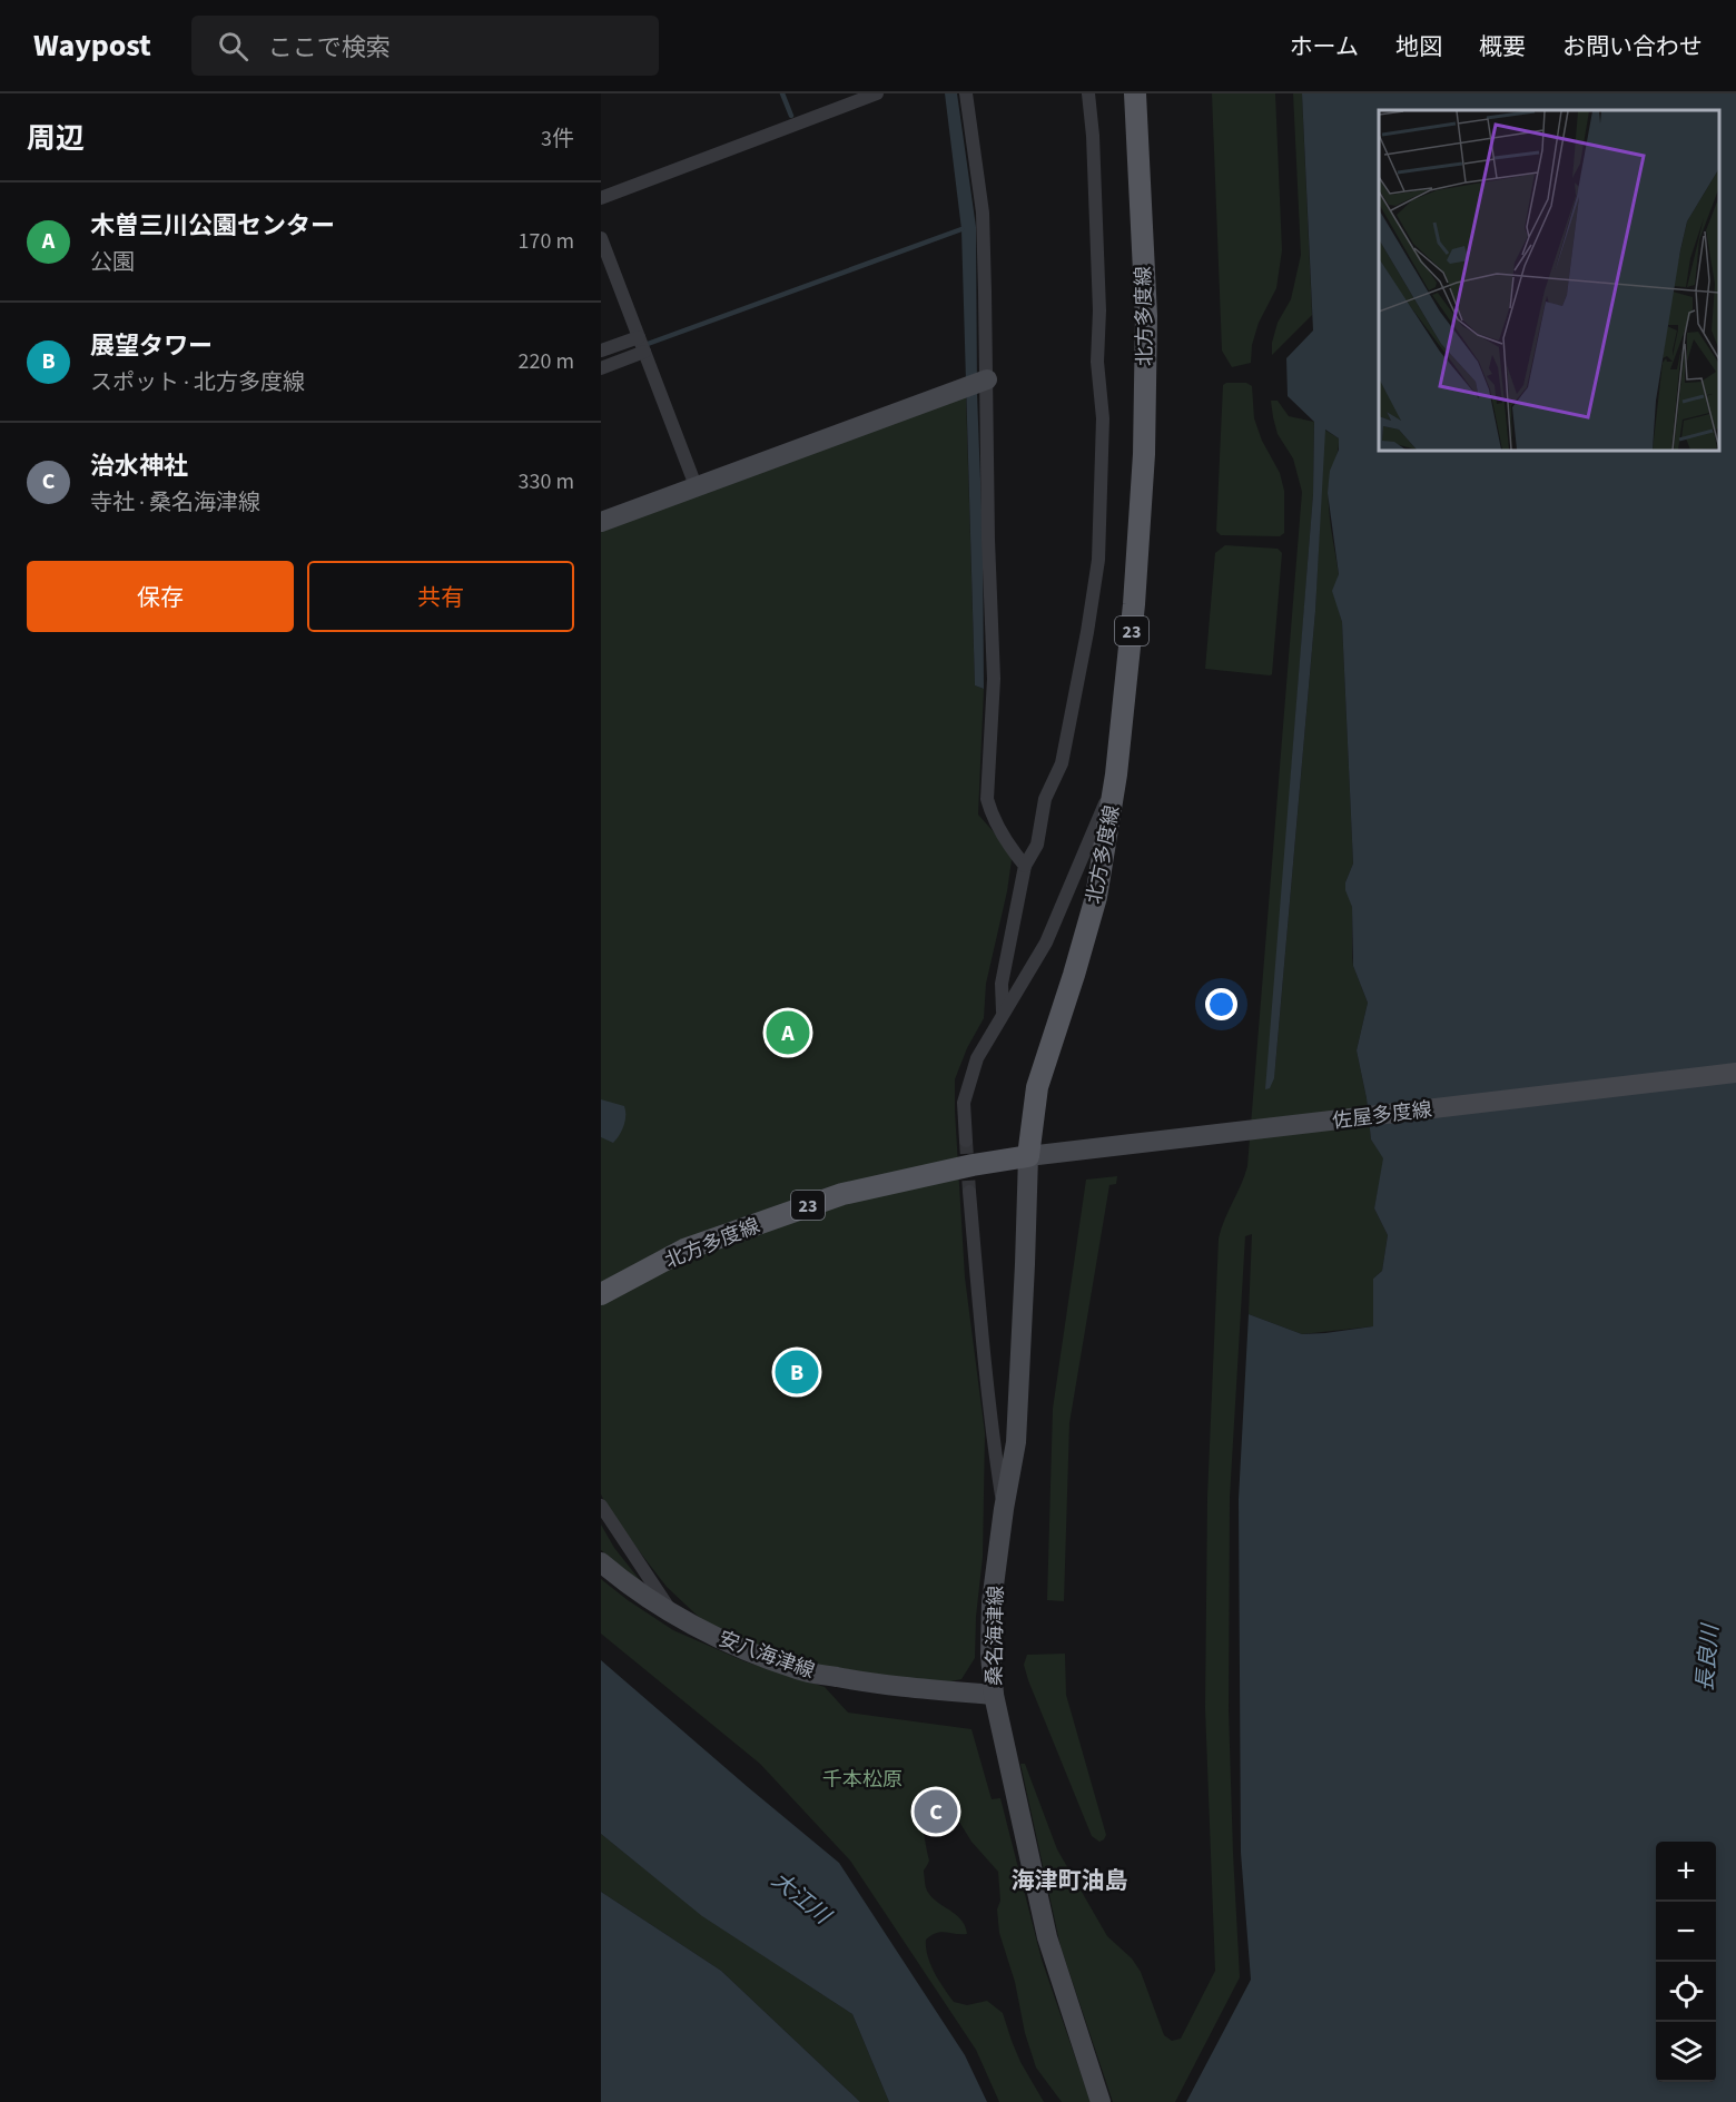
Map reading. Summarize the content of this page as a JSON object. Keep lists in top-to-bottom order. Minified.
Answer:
{"streets":{"main road":["北方多度線","23","佐屋多度線","桑名海津線","安八海津線"]},"crossings":[["北方多度線","佐屋多度線"],["北方多度線","桑名海津線"],["佐屋多度線","桑名海津線"],["桑名海津線","安八海津線"]],"districts":["海津町油島"],"water":["長良川","大江川"],"parks":["千本松原"],"page":{"header":"Waypost","search":"ここで検索","nav":["ホーム","地図","概要","お問い合わせ"],"heading":["周辺","3件"],"list":[{"mark":"A","name":"木曽三川公園センター","note":"公園","value":"170 m"},{"mark":"B","name":"展望タワー","note":"スポット · 北方多度線","value":"220 m"},{"mark":"C","name":"治水神社","note":"寺社 · 桑名海津線","value":"330 m"}],"buttons":["保存","共有"],"pins":["A","B","C"],"map_buttons":["+","−"]}}
